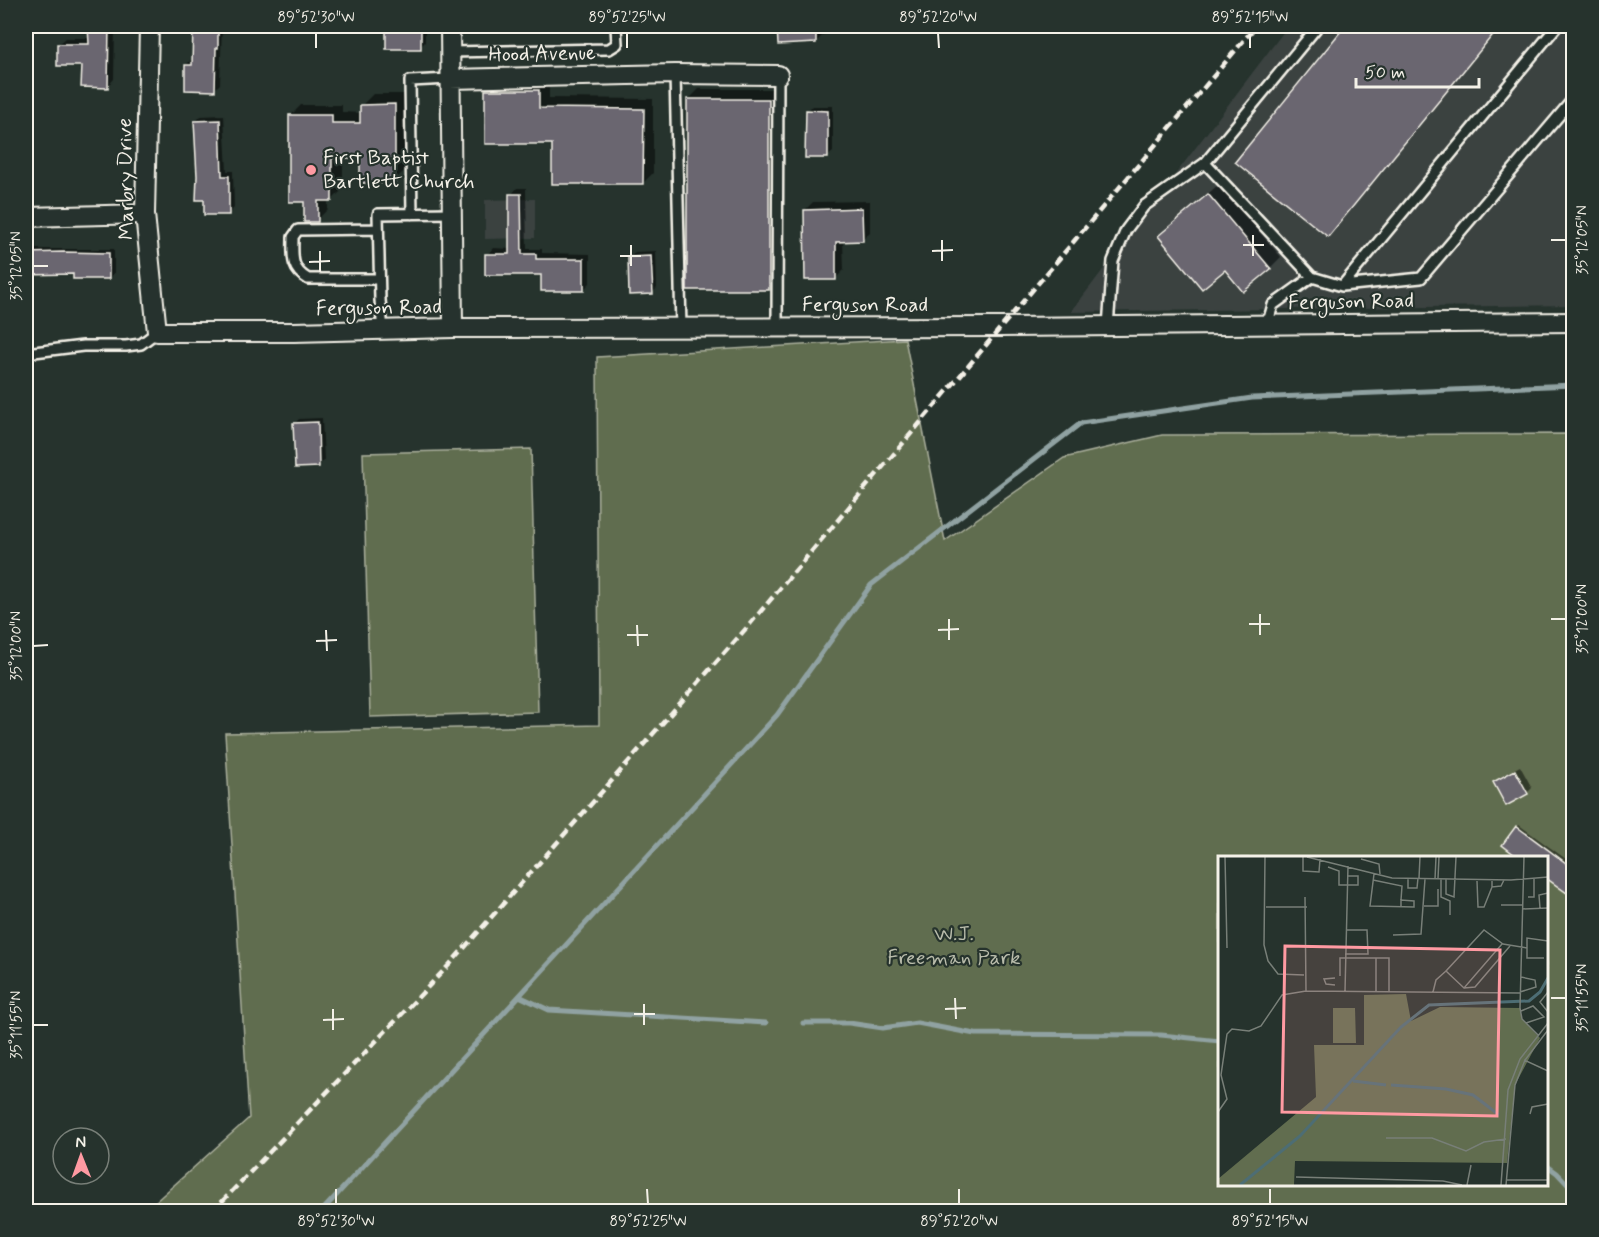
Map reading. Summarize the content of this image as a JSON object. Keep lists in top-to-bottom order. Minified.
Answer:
{"streets":{"street":["Hood Avenue","Marbry Drive","Ferguson Road"]},"crossings":[["Marbry Drive","Ferguson Road"]],"parks":["W.J. Freeman Park"],"places":["First Baptist Bartlett Church"],"scale_bar":"50 m","north":"top","coordinates":["89°52'30\"W","89°52'25\"W","89°52'20\"W","89°52'15\"W","35°12'05\"N","35°12'00\"N","35°11'55\"N"]}
